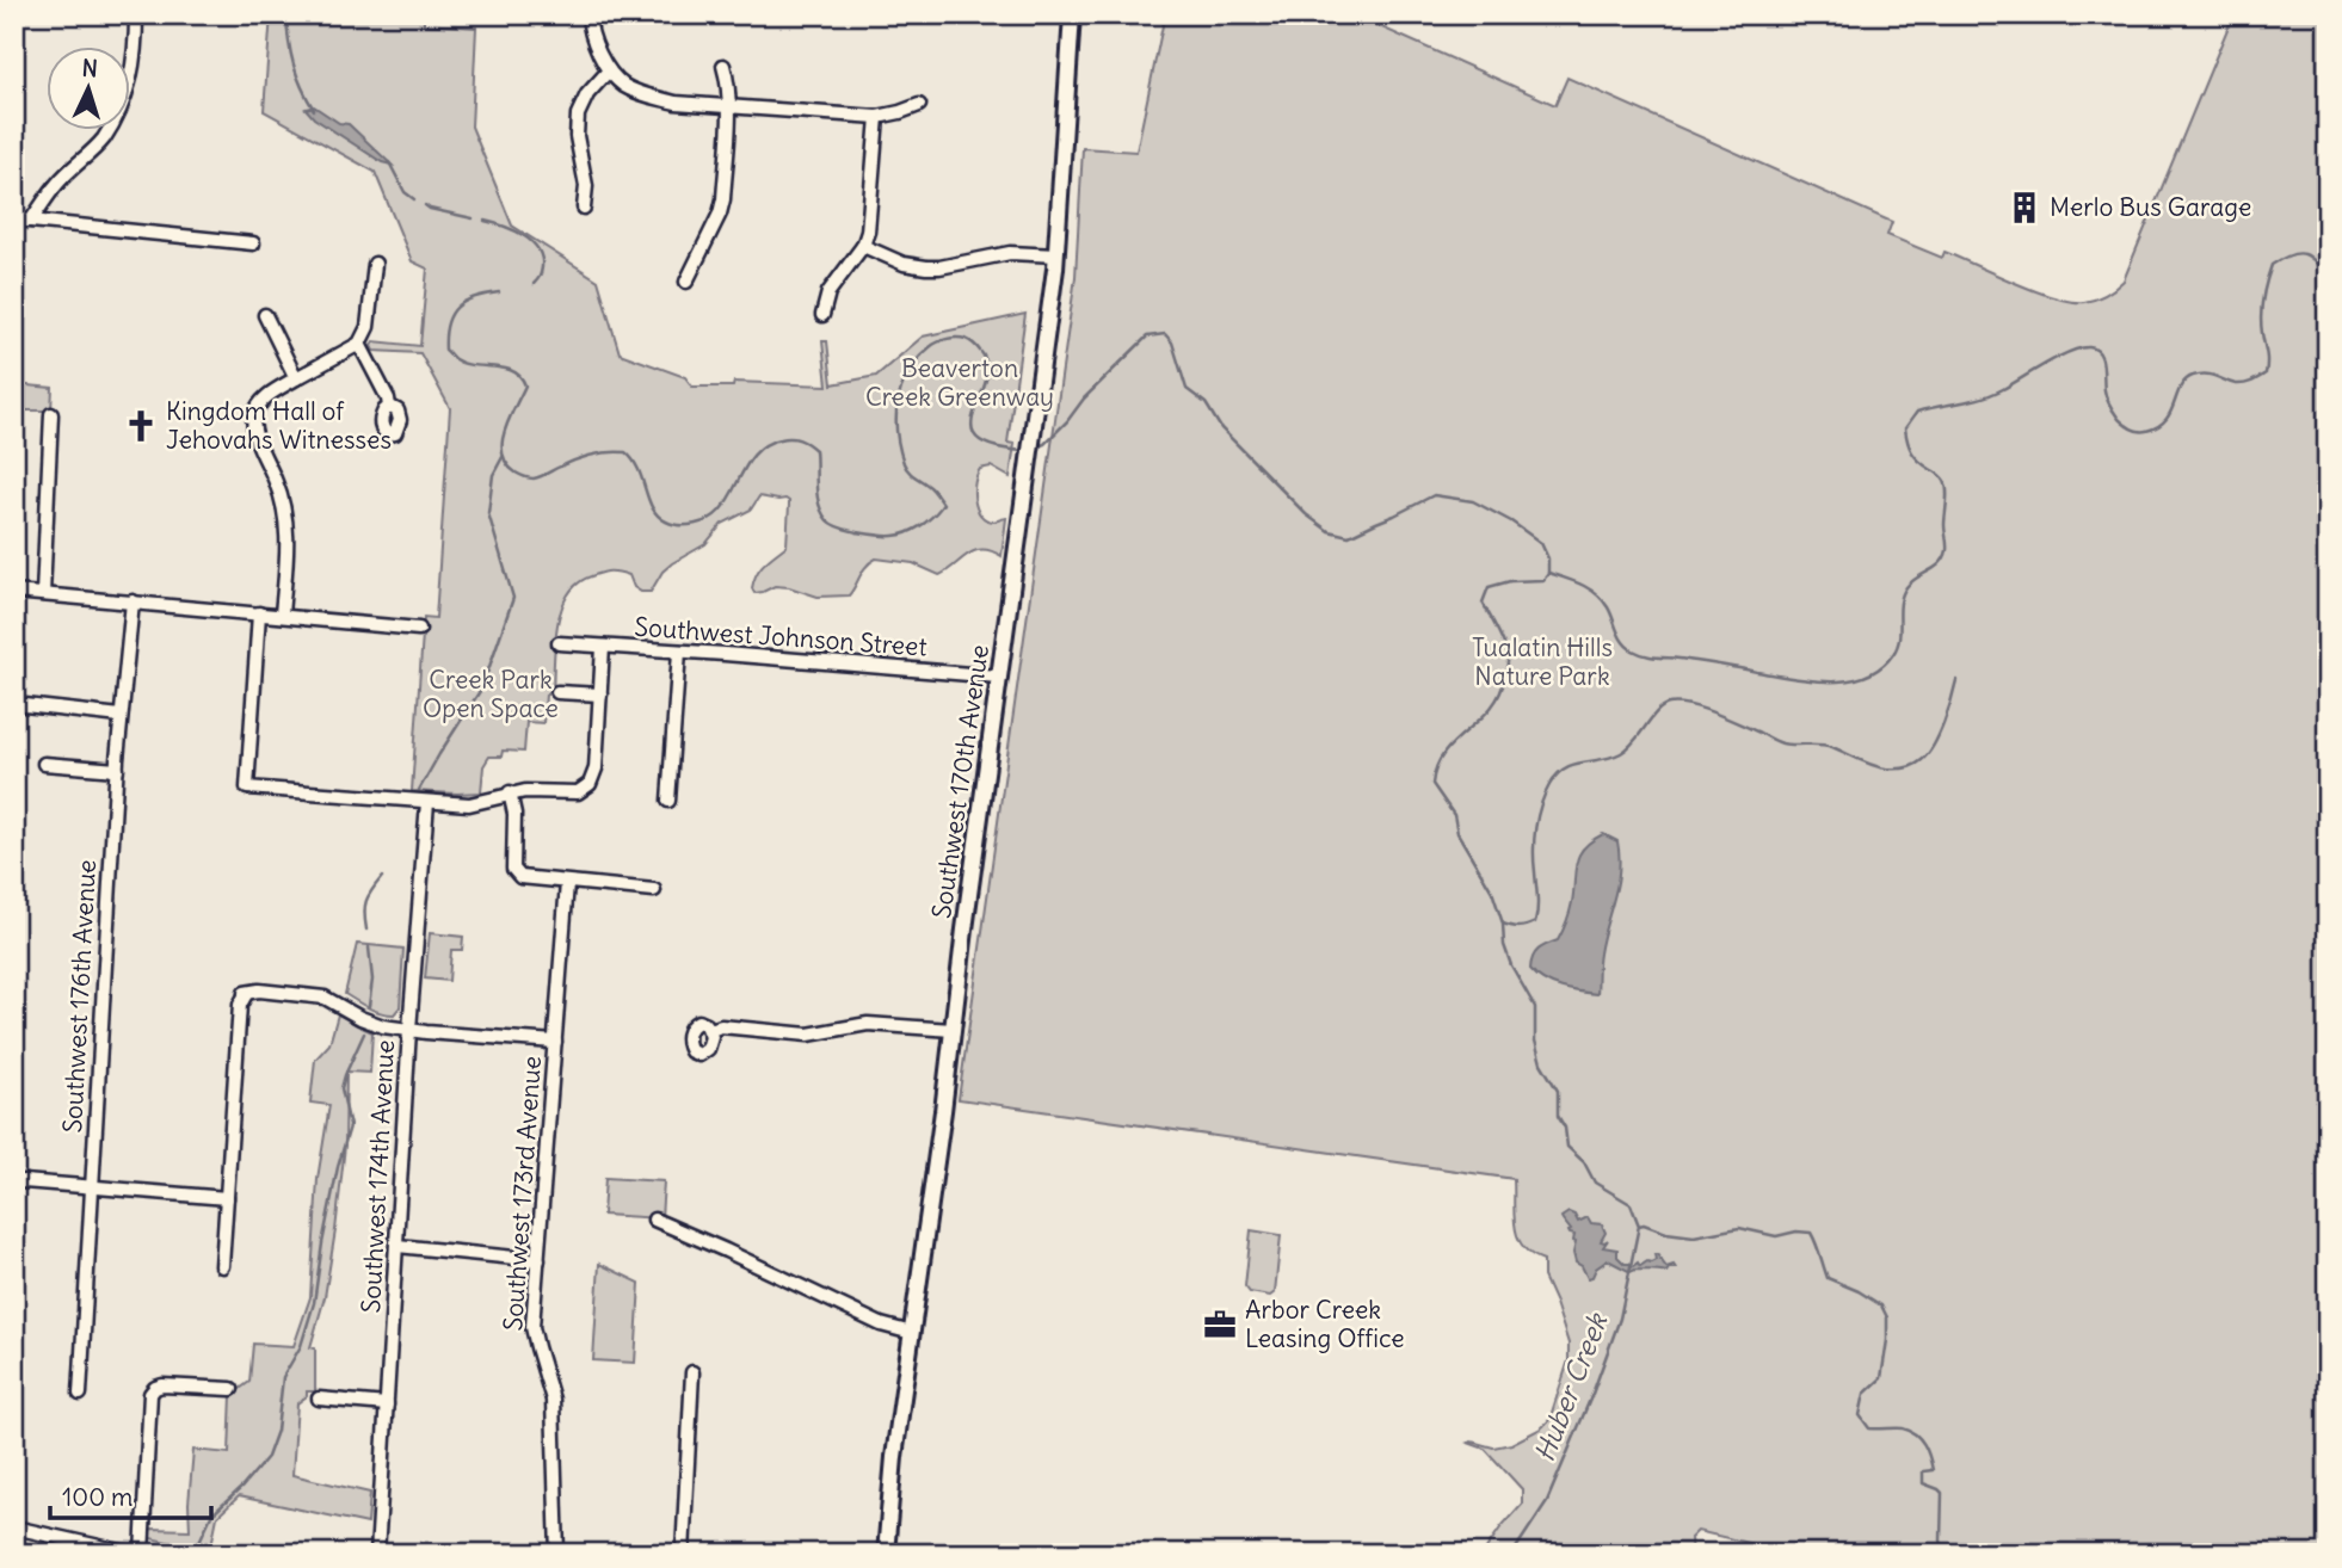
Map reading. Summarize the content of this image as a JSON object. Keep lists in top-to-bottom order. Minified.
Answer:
{"streets":{"main road":["Southwest 170th Avenue"],"street":["Southwest Johnson Street","Southwest 176th Avenue","Southwest 174th Avenue","Southwest 173rd Avenue"]},"crossings":[["Southwest Johnson Street","Southwest 170th Avenue"]],"water":["Huber Creek"],"parks":["Beaverton Creek Greenway","Tualatin Hills Nature Park","Creek Park Open Space"],"places":{"building":["Merlo Bus Garage"],"church":["Kingdom Hall of Jehovahs Witnesses"],"office":["Arbor Creek Leasing Office"]},"scale_bar":"100 m","north":"top"}
